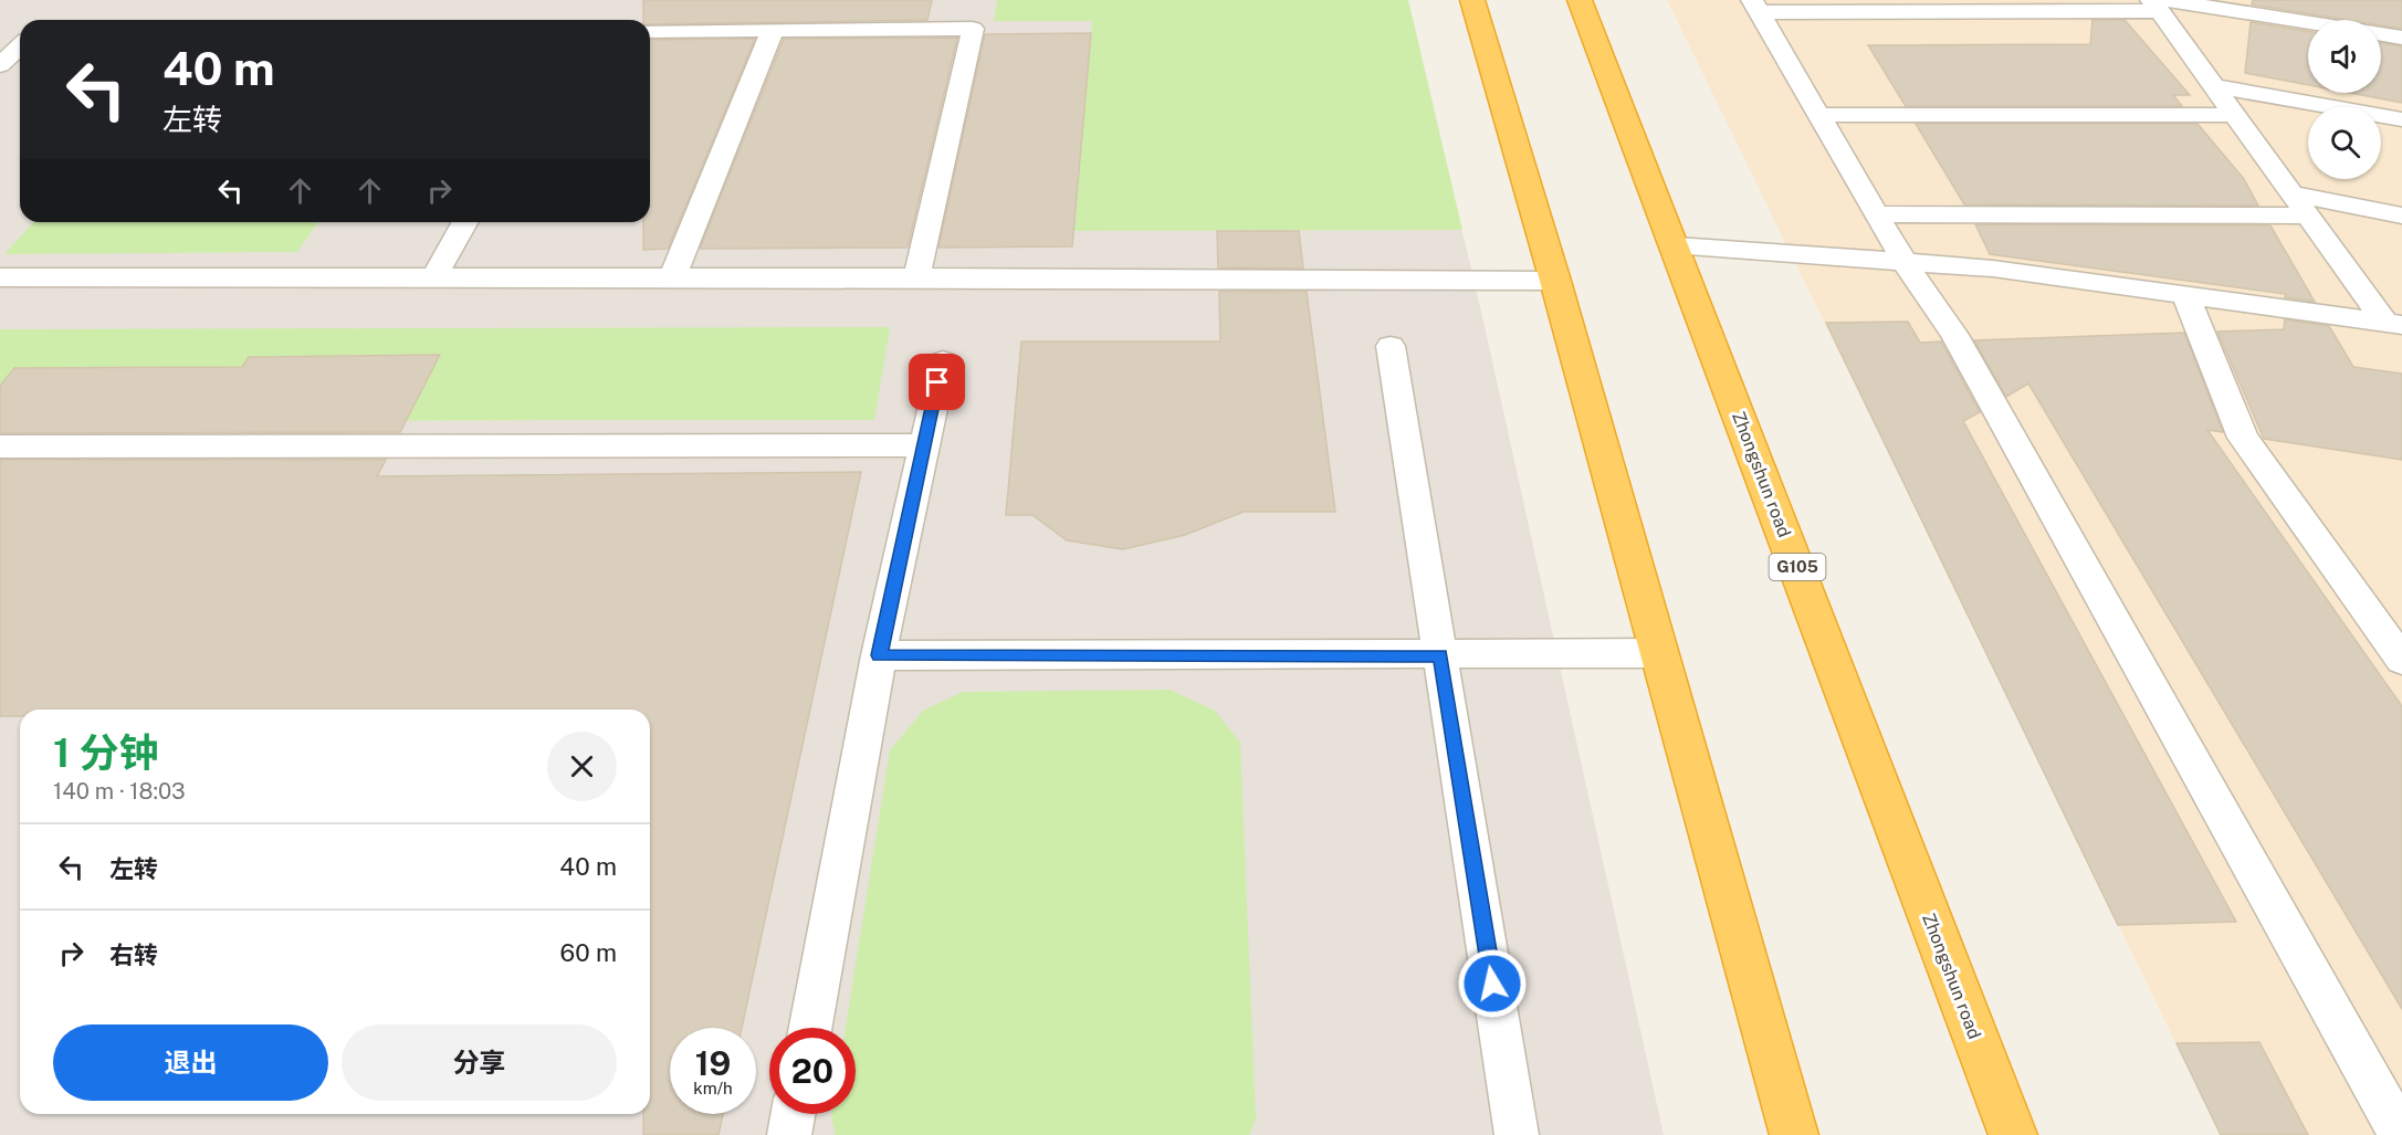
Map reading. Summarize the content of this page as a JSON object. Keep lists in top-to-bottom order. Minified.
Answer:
{"streets":{"highway":["Zhongshun road","G105"]},"page":{"turn":["40 m","左转"],"heading":["1 分钟","140 m · 18:03"],"list":[{"name":"左转","value":"40 m"},{"name":"右转","value":"60 m"}],"buttons":["退出","分享"],"speed":"19 km/h","limit":"20"}}
